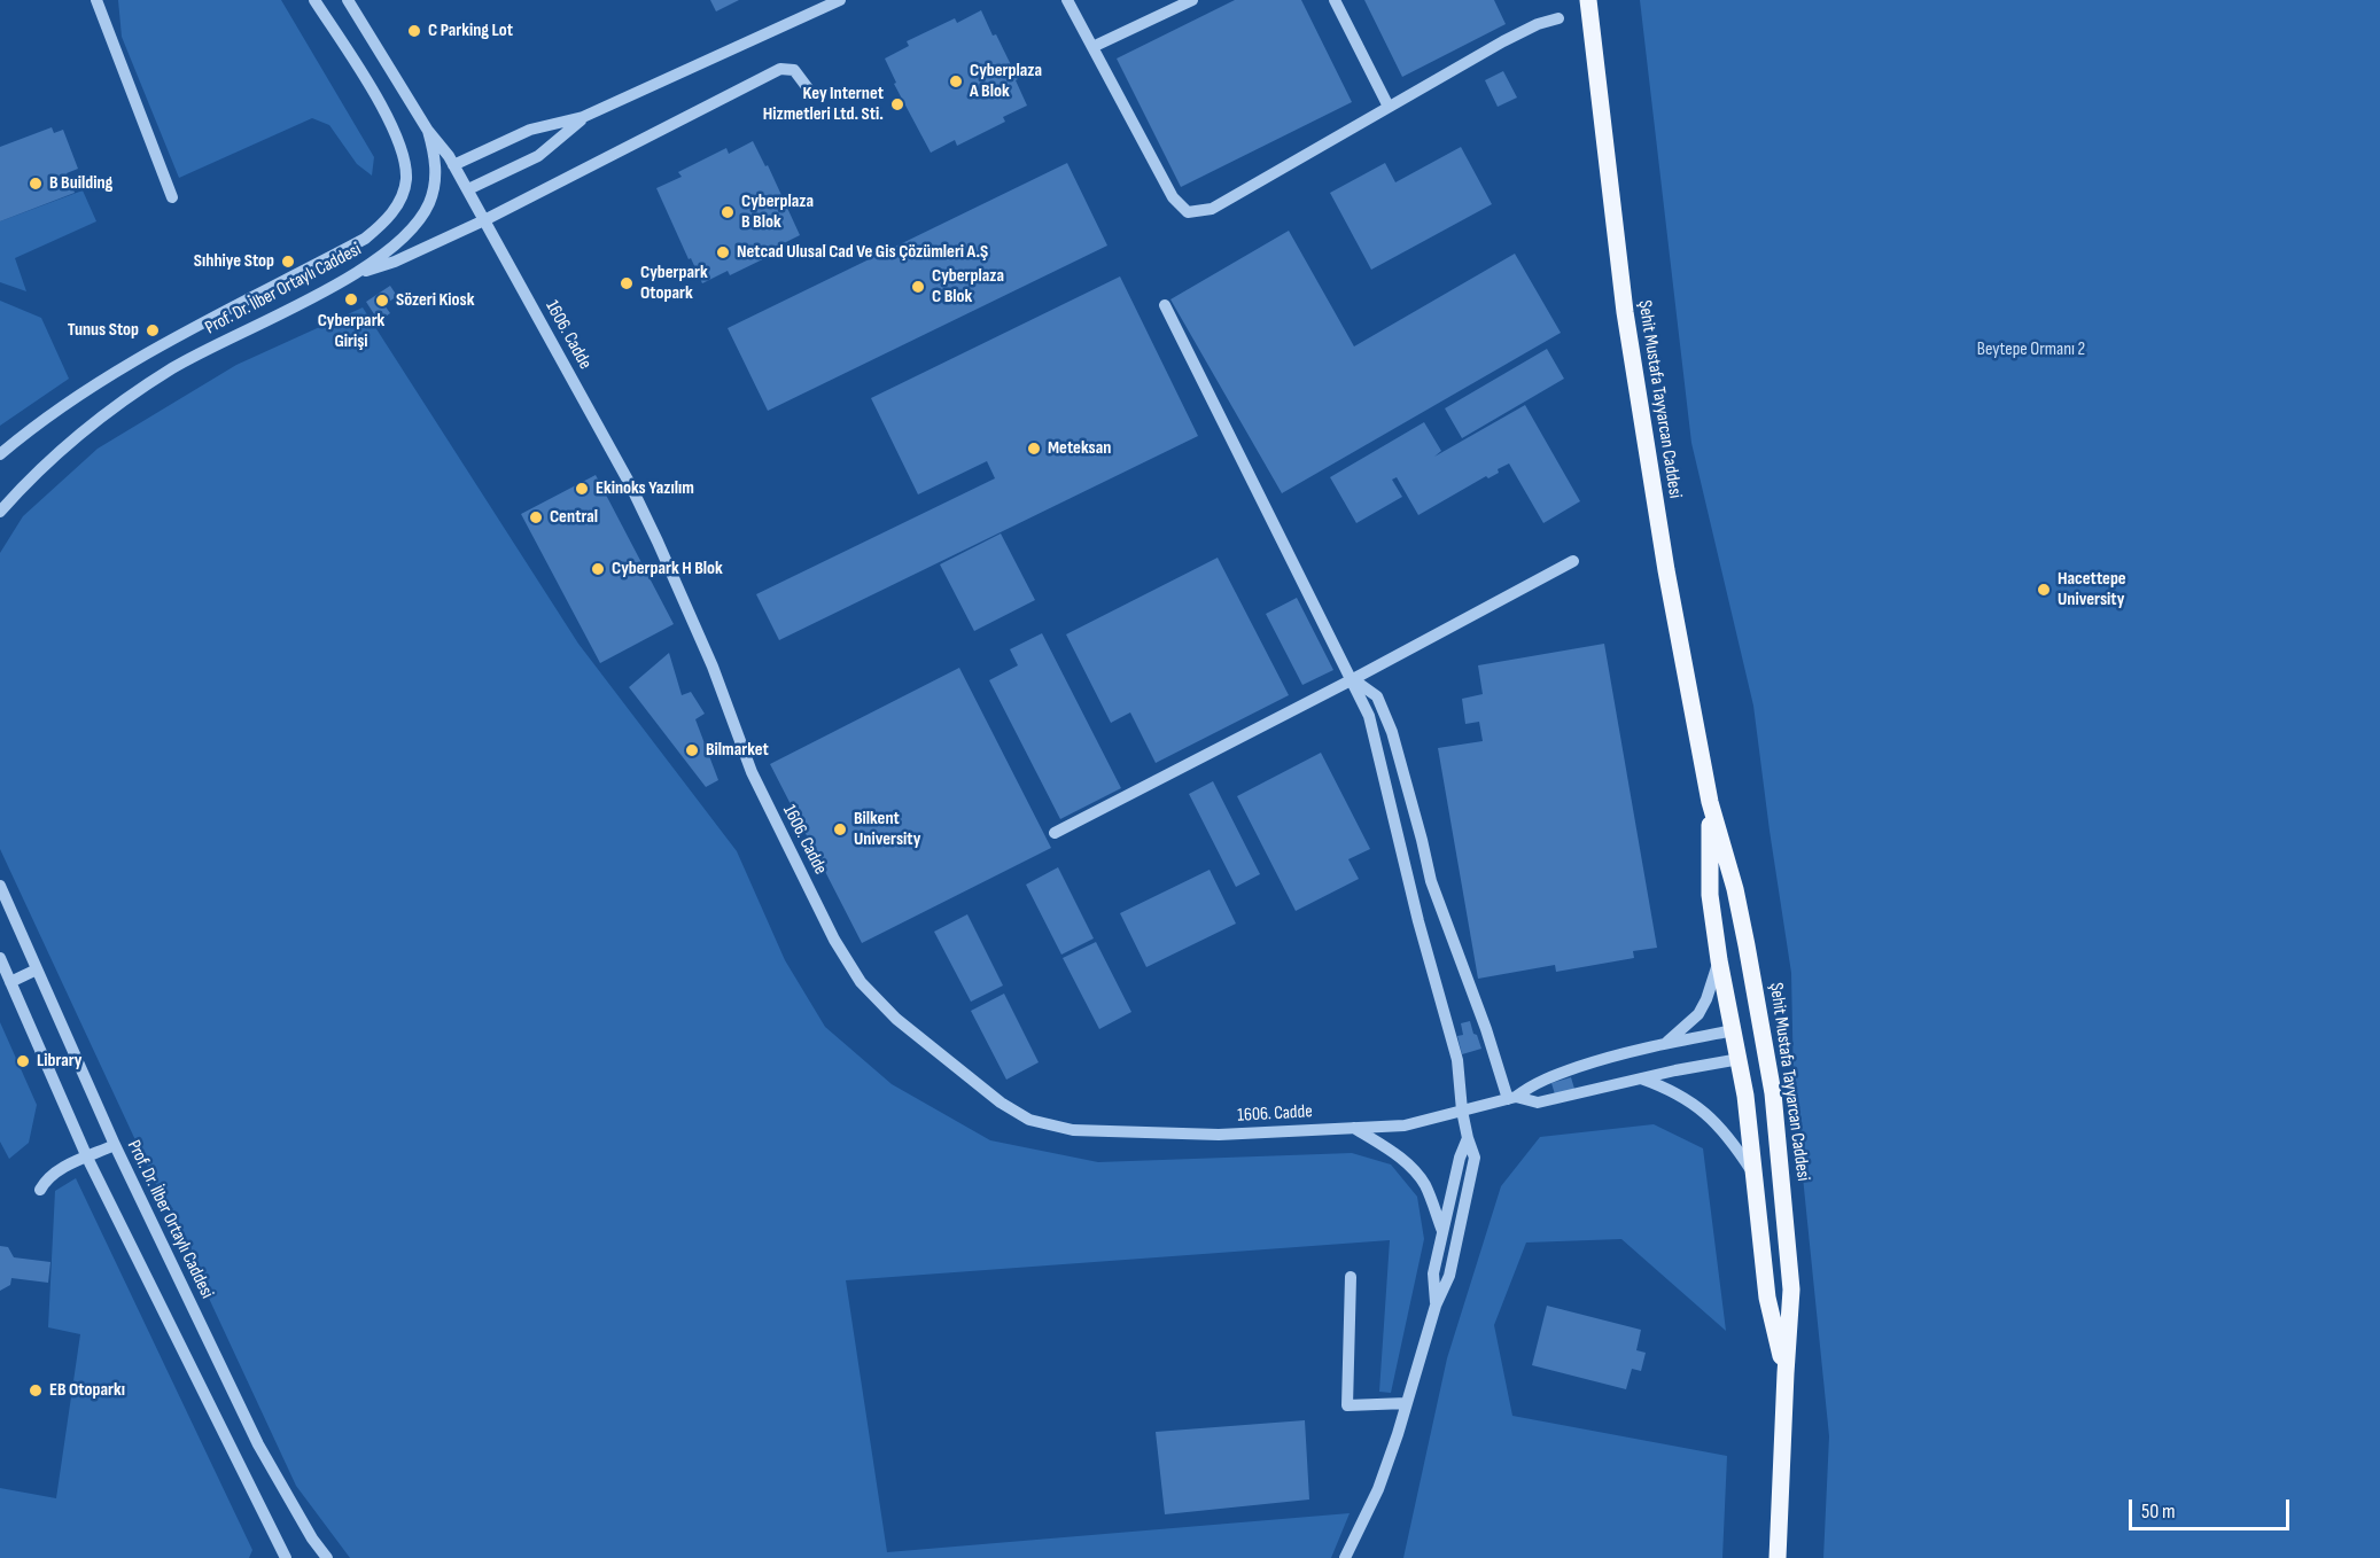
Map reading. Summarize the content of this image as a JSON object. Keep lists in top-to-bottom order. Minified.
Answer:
{"streets":{"main road":["Şehit Mustafa Tayyarcan Caddesi"],"street":["Prof. Dr. İlber Ortaylı Caddesi","1606. Cadde"]},"crossings":[["Prof. Dr. İlber Ortaylı Caddesi","1606. Cadde"]],"parks":["Beytepe Ormanı 2"],"places":["C Parking Lot","Cyberplaza A Blok","Key Internet Hizmetleri Ltd. Sti.","B Building","Cyberplaza B Blok","Netcad Ulusal Cad Ve Gis Çözümleri A.Ş","Sıhhiye Stop","Cyberpark Otopark","Cyberplaza C Blok","Cyberpark Girişi","Sözeri Kiosk","Tunus Stop","Meteksan","Ekinoks Yazılım","Central","Cyberpark H Blok","Hacettepe University","Bilmarket","Bilkent University","Library","EB Otoparkı"],"scale_bar":"50 m"}
